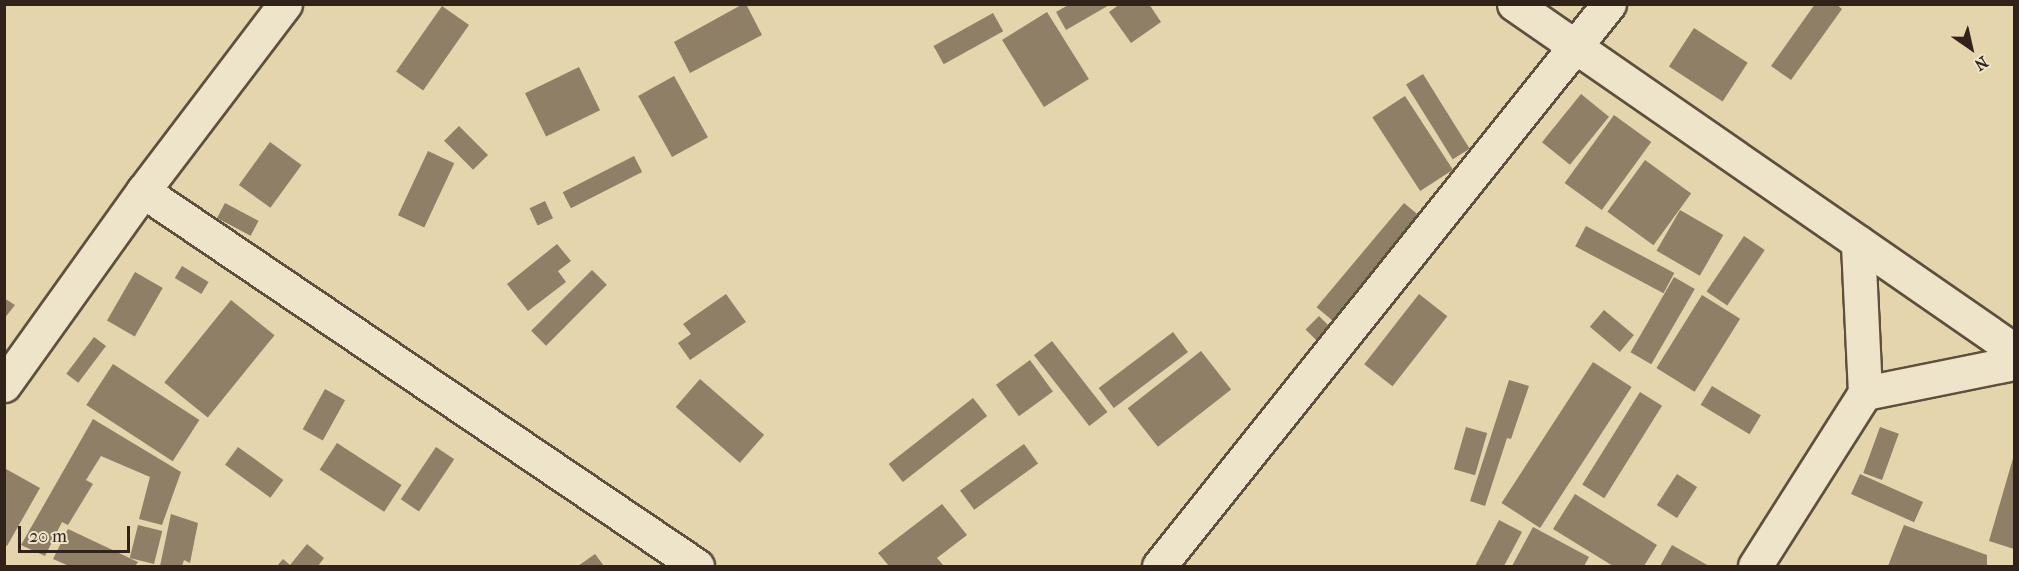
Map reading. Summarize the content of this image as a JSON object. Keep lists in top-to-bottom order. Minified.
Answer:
{"scale_bar":"20 m","north":"bottom right"}
